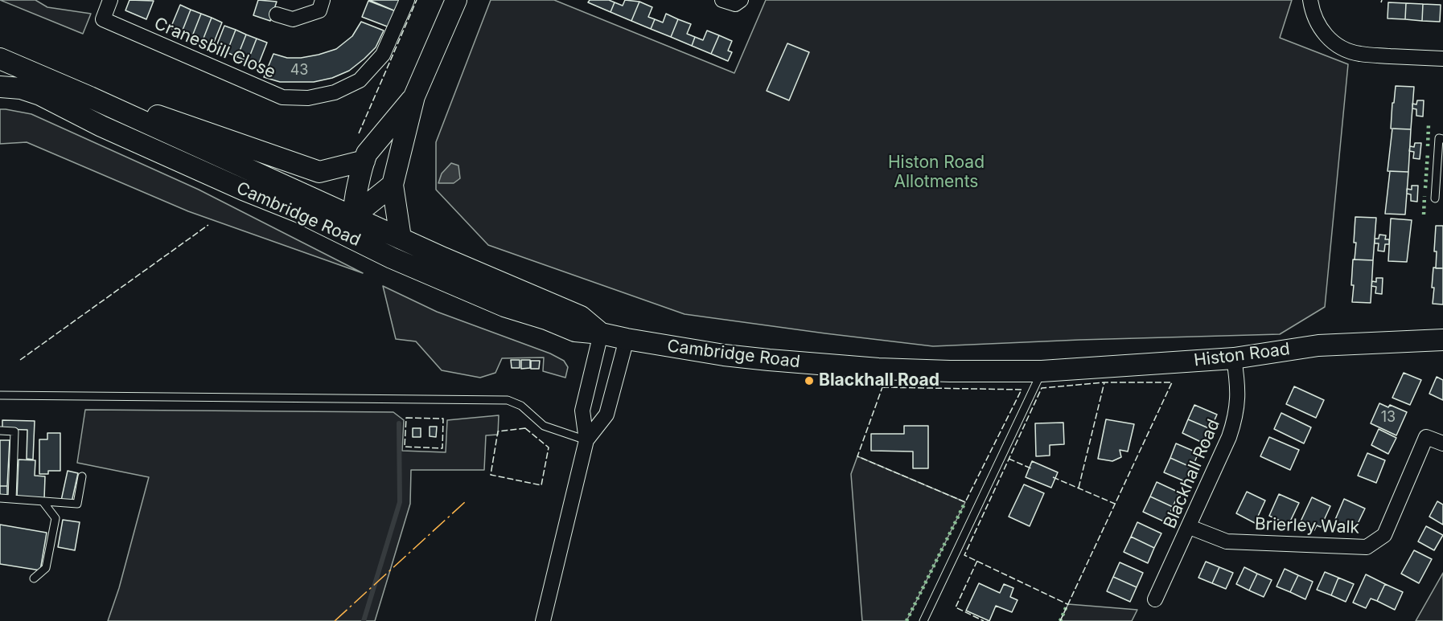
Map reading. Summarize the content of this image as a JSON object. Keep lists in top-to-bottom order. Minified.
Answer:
{"streets":{"main road":["Cambridge Road","Histon Road"],"street":["Cranesbill Close","Blackhall Road","Brierley Walk"]},"crossings":[["Cambridge Road","Histon Road"],["Histon Road","Blackhall Road"],["Blackhall Road","Brierley Walk"]],"parks":["Histon Road Allotments"],"places":["Blackhall Road"],"house_numbers":["43","13"]}
